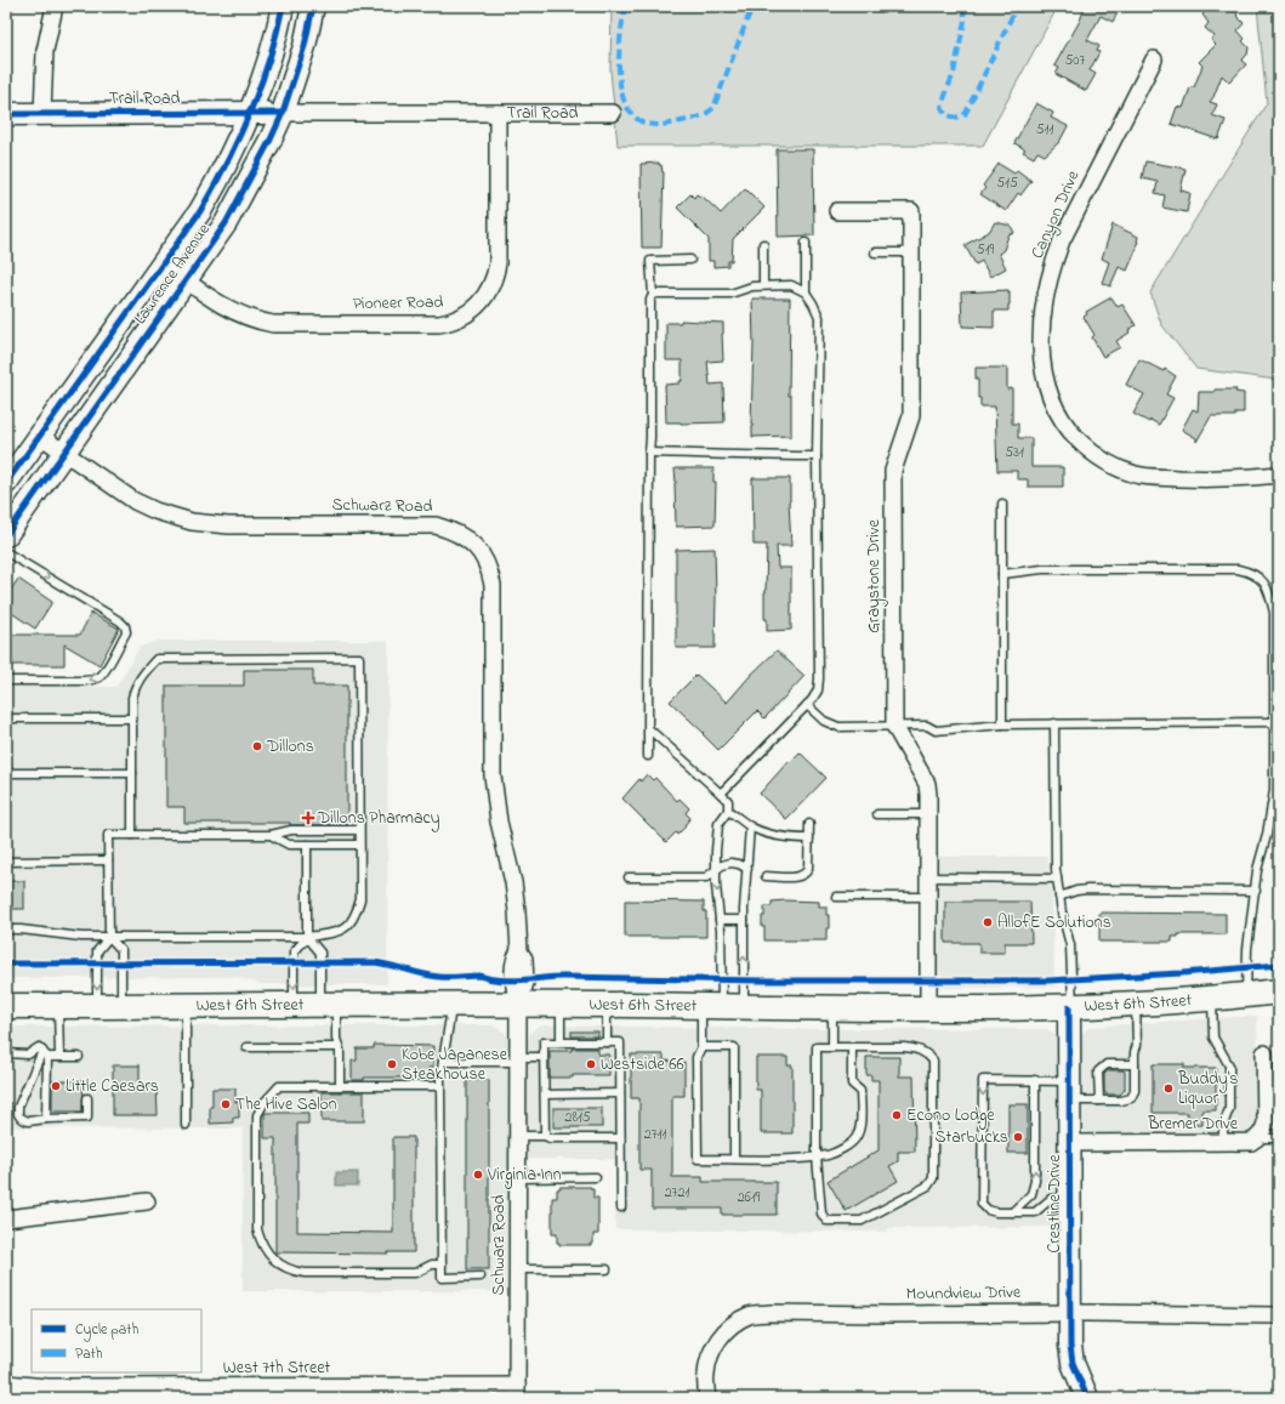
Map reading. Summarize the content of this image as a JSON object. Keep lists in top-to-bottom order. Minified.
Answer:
{"streets":{"main road":["West 6th Street"],"street":["Trail Road","Canyon Drive","Lawrence Avenue","Pioneer Road","Schwarz Road","Graystone Drive","Bremer Drive","Crestline Drive","Moundview Drive","West 7th Street"]},"crossings":[["Trail Road","Lawrence Avenue"],["Trail Road","Pioneer Road"],["Lawrence Avenue","Pioneer Road"],["Lawrence Avenue","Schwarz Road"],["Schwarz Road","West 6th Street"],["Schwarz Road","West 7th Street"],["Graystone Drive","West 6th Street"],["West 6th Street","Crestline Drive"],["Bremer Drive","Crestline Drive"],["Crestline Drive","Moundview Drive"]],"places":{"other":["Dillons","AllofE Solutions","Kobe Japanese Steakhouse","Westside 66","Little Caesars","Buddy's Liquor","The Hive Salon","Econo Lodge","Starbucks","Virginia Inn"],"health":["Dillons Pharmacy"]},"house_numbers":["507","511","515","519","531","2815","2711","2721","2619"],"legend":["Cycle path","Path"]}
